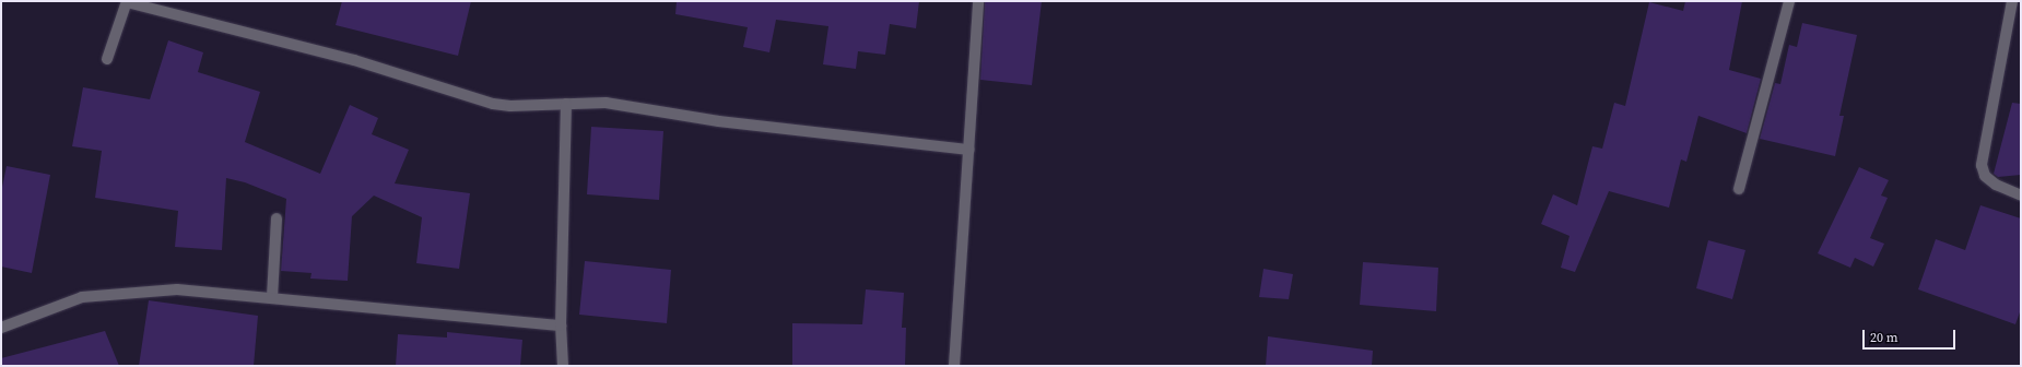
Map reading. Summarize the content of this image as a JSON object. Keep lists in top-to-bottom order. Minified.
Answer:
{"scale_bar":"20 m"}
